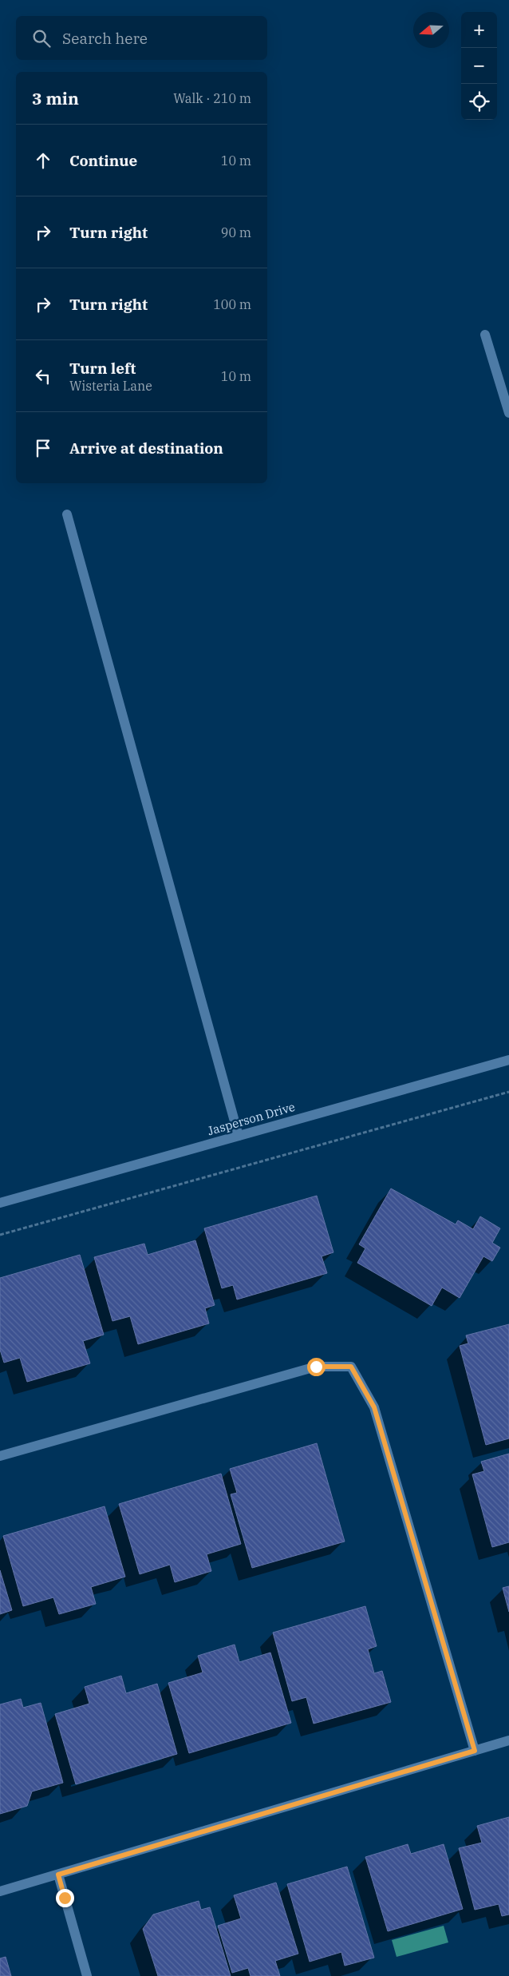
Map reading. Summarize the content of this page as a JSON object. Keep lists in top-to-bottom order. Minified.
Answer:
{"streets":{"street":["Jasperson Drive"]},"north":"left","page":{"map_buttons":["+","−"],"search":"Search here","heading":["3 min","Walk · 210 m"],"list":[["Continue","10 m"],["Turn right","90 m"],["Turn right","100 m"],["Turn left","Wisteria Lane","10 m"],"Arrive at destination"]}}
